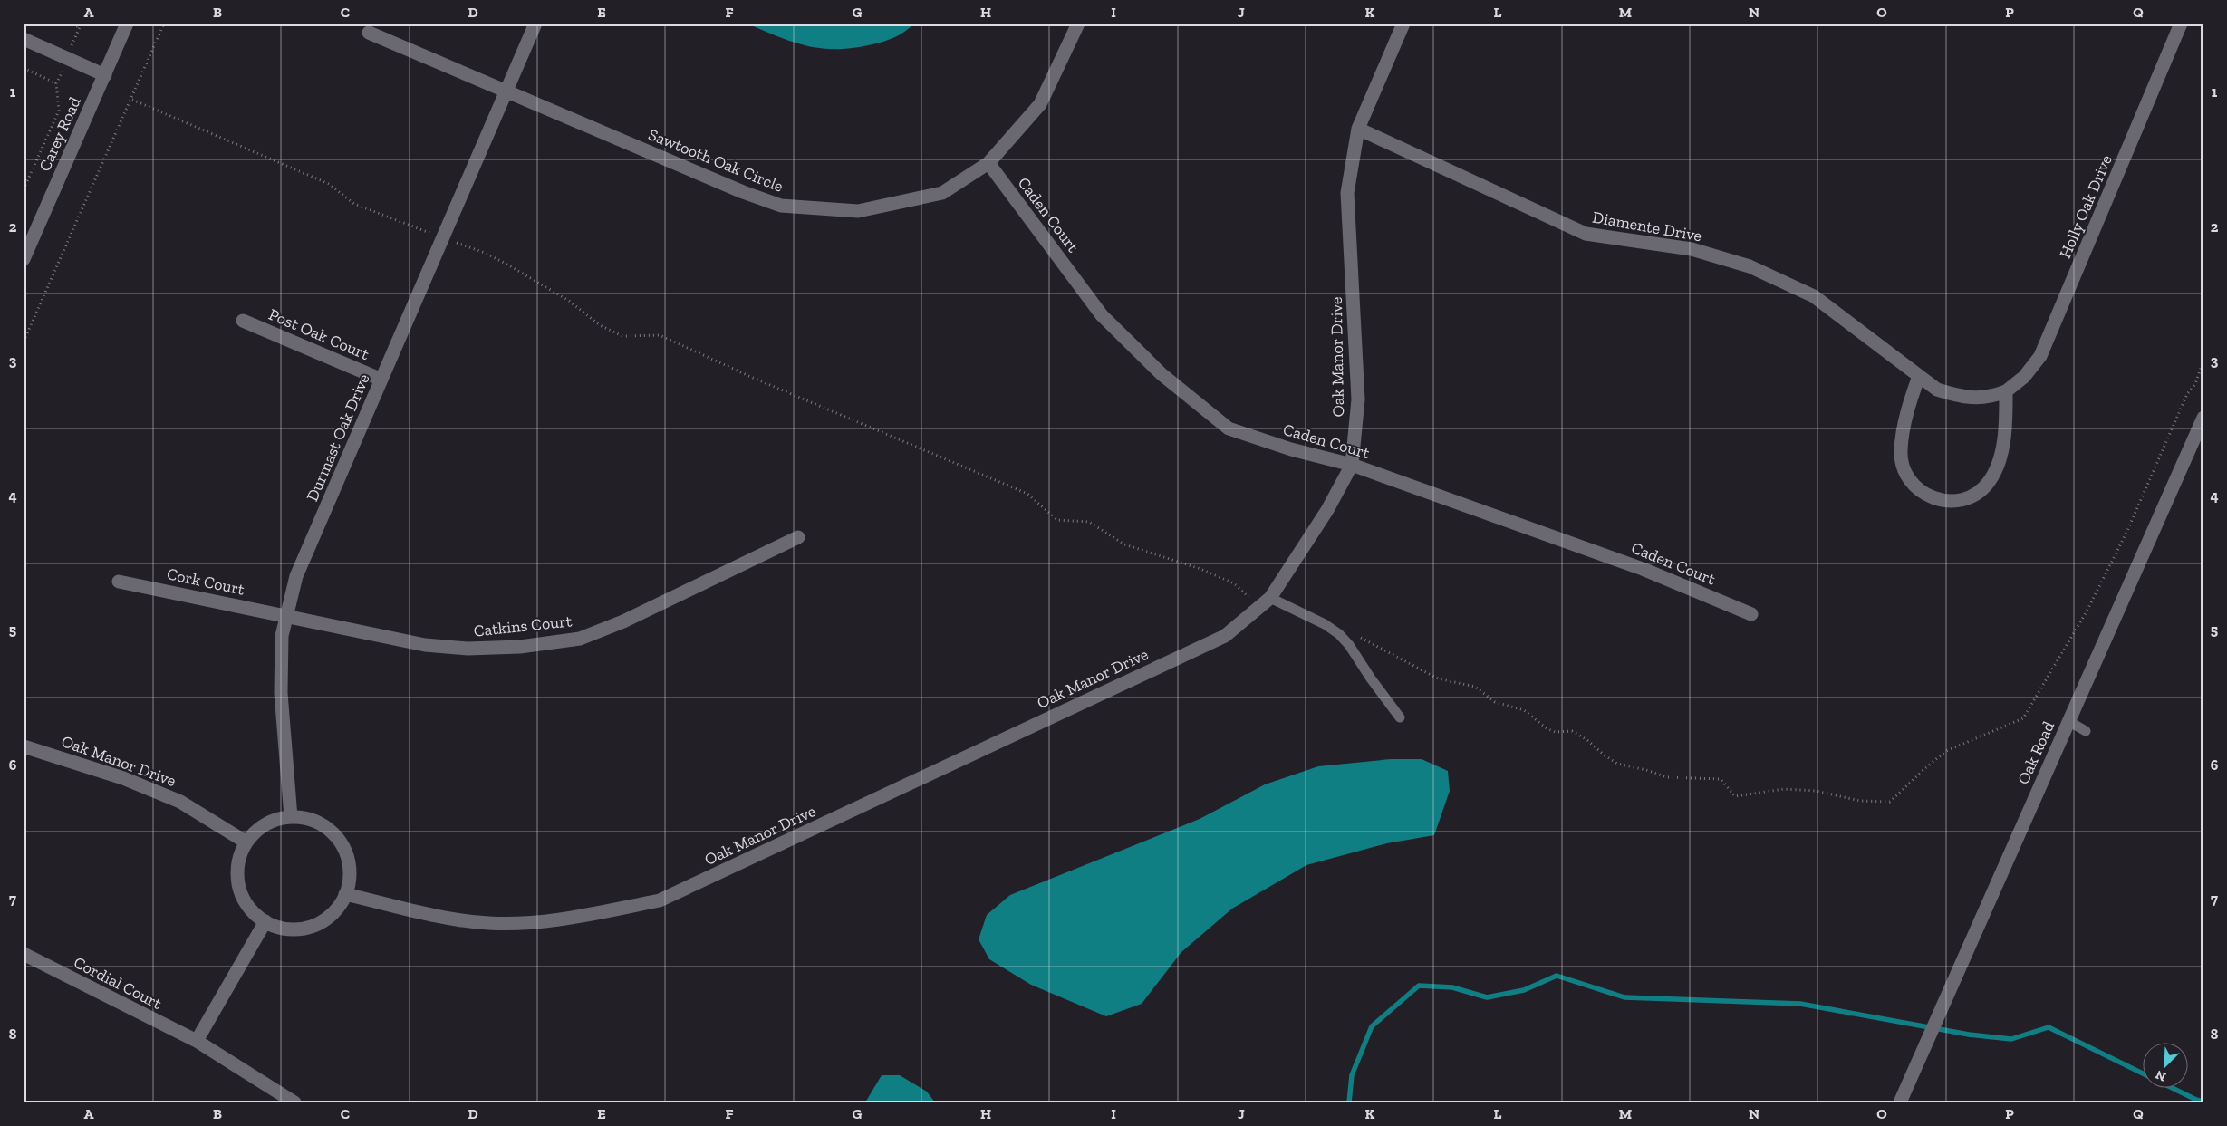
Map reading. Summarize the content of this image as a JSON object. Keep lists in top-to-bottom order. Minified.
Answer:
{"streets":{"street":["Carey Road","Sawtooth Oak Circle","Holly Oak Drive","Caden Court","Diamente Drive","Post Oak Court","Oak Manor Drive","Durmast Oak Drive","Cork Court","Catkins Court","Oak Road","Cordial Court"]},"crossings":[["Sawtooth Oak Circle","Caden Court"],["Sawtooth Oak Circle","Durmast Oak Drive"],["Holly Oak Drive","Diamente Drive"],["Caden Court","Oak Manor Drive"],["Diamente Drive","Oak Manor Drive"],["Post Oak Court","Durmast Oak Drive"],["Oak Manor Drive","Durmast Oak Drive"],["Durmast Oak Drive","Cork Court"],["Durmast Oak Drive","Catkins Court"],["Cork Court","Catkins Court"]],"north":"bottom left","grid":{"columns":["A","B","C","D","E","F","G","H","I","J","K","L","M","N","O","P","Q"],"rows":["1","2","3","4","5","6","7","8"]}}
